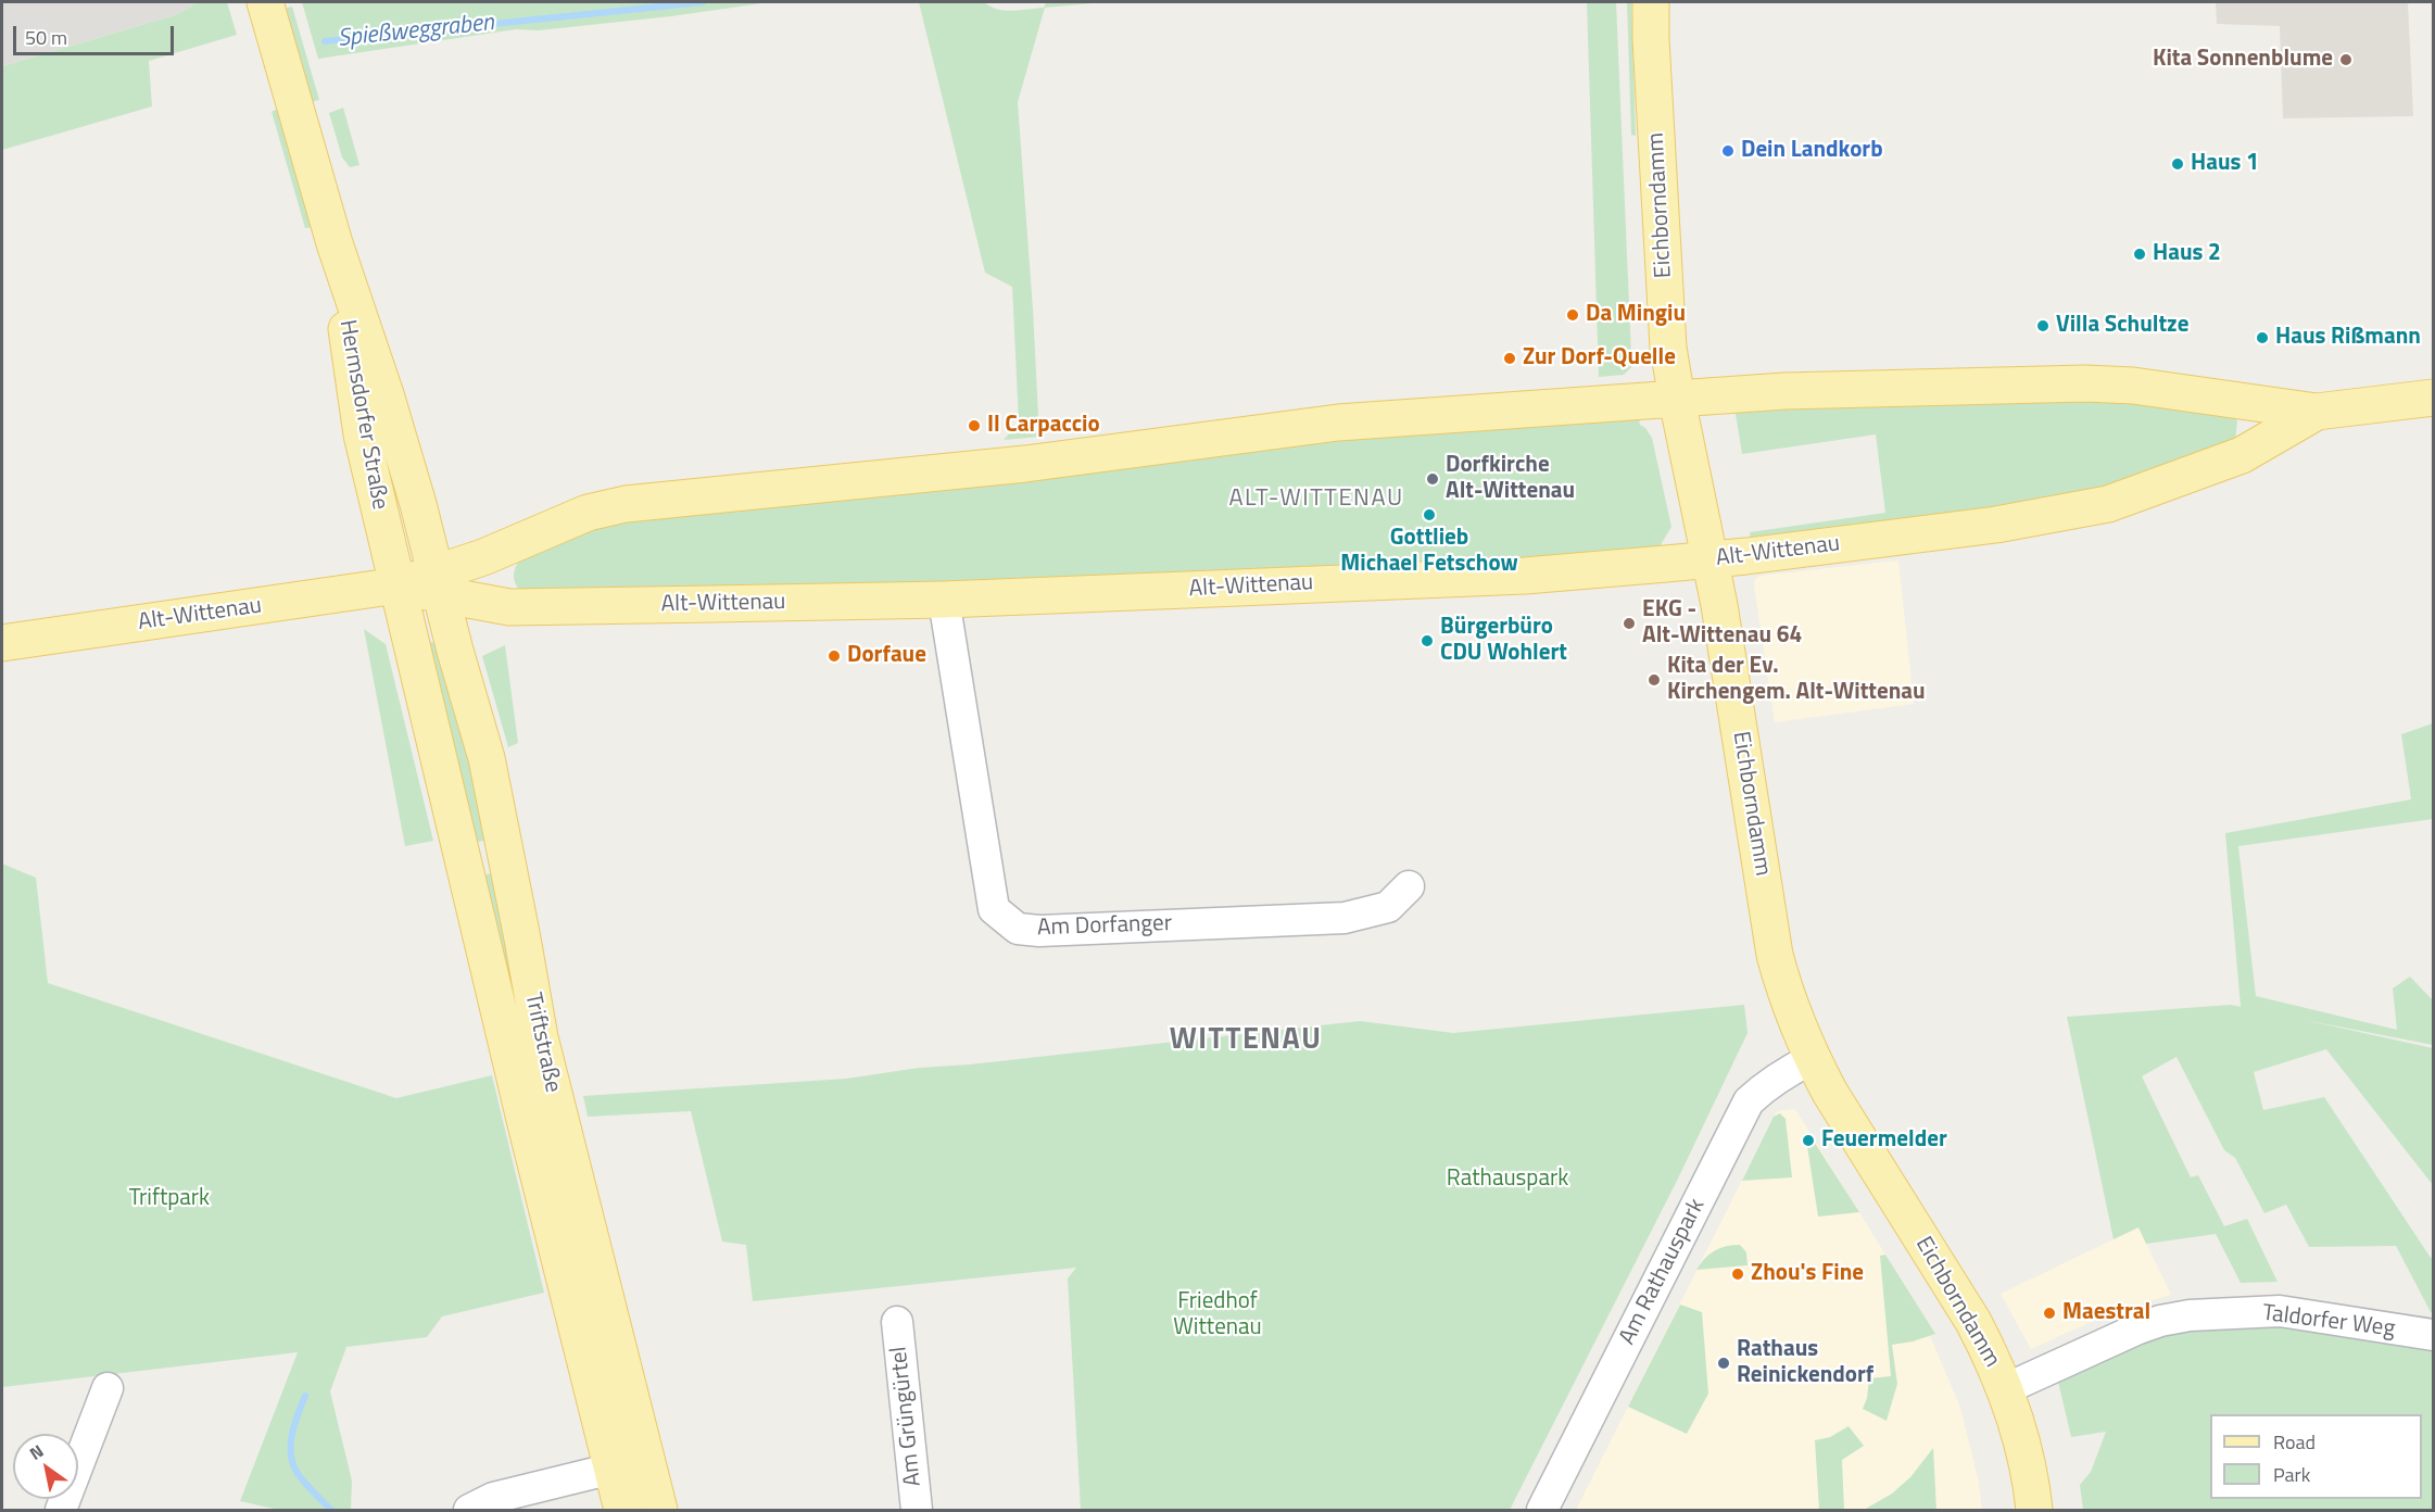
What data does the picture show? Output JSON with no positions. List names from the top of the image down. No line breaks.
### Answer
{"streets":{"main road":["Eichborndamm","Hermsdorfer Straße","Alt-Wittenau","Triftstraße"],"street":["Am Dorfanger","Am Rathauspark","Taldorfer Weg","Am Grüngürtel"]},"crossings":[["Eichborndamm","Alt-Wittenau"],["Eichborndamm","Am Rathauspark"],["Eichborndamm","Taldorfer Weg"],["Hermsdorfer Straße","Alt-Wittenau"],["Hermsdorfer Straße","Triftstraße"],["Alt-Wittenau","Am Dorfanger"],["Alt-Wittenau","Triftstraße"]],"districts":["ALT-WITTENAU","WITTENAU"],"water":["Spießweggraben"],"parks":["Rathauspark","Triftpark","Friedhof Wittenau"],"places":["Kita Sonnenblume","Dein Landkorb","Haus 1","Haus 2","Da Mingiu","Villa Schultze","Haus Rißmann","Zur Dorf-Quelle","Il Carpaccio","Dorfkirche Alt-Wittenau","Gottlieb Michael Fetschow","EKG - Alt-Wittenau 64","Bürgerbüro CDU Wohlert","Dorfaue","Kita der Ev. Kirchengem. Alt-Wittenau","Feuermelder","Zhou's Fine","Maestral","Rathaus Reinickendorf"],"legend":["Road","Park"],"scale_bar":"50 m","north":"top left"}
